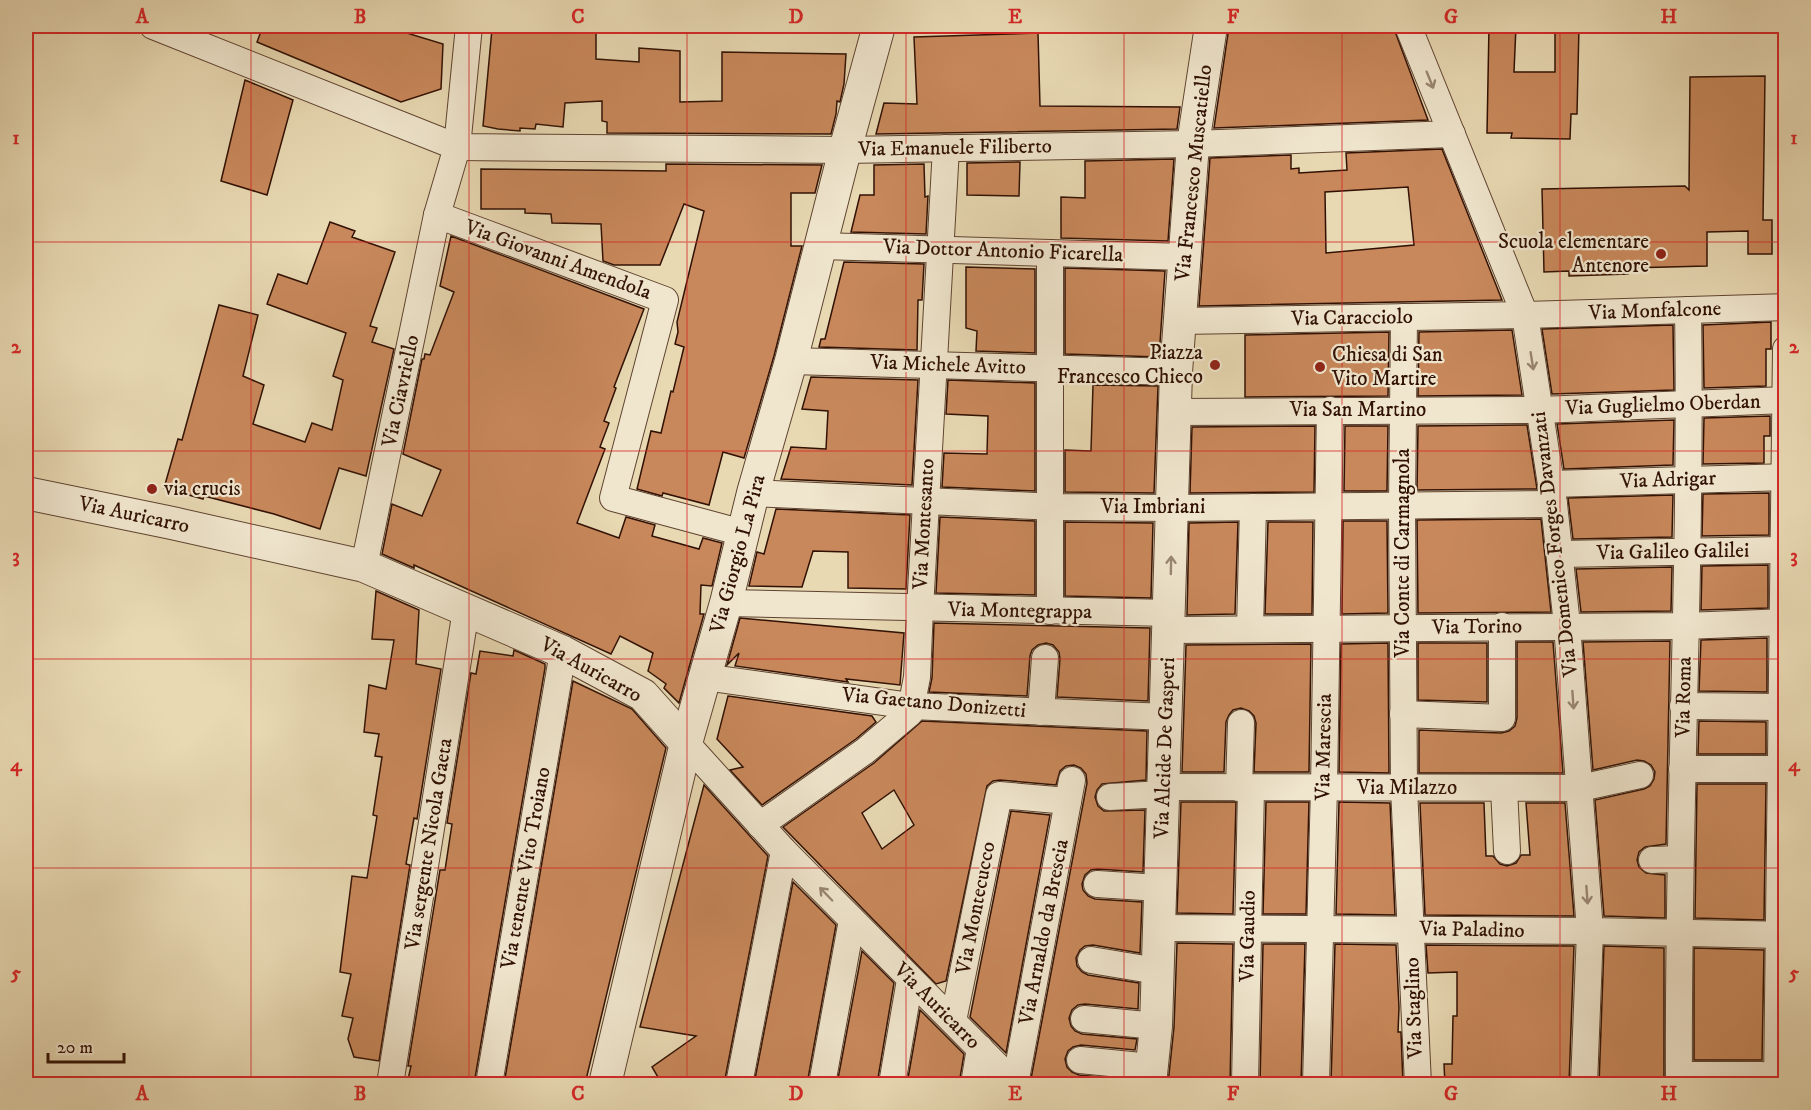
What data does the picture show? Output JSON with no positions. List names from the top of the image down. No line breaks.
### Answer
{"streets":{"street":["Via Emanuele Filiberto","Via Francesco Muscatiello","Via Dottor Antonio Ficarella","Via Giovanni Amendola","Via Monfalcone","Via Caracciolo","Via Michele Avitto","Via Ciavriello","Via Guglielmo Oberdan","Via San Martino","Via Adrigar","Via Imbriani","Via Auricarro","Via Montesanto","Via Domenico Forges Davanzati","Via Galileo Galilei","Via Conte di Carmagnola","Via Giorgio La Pira","Via Montegrappa","Via Torino","Via Roma","Via Gaetano Donizetti","Via Marescia","Via Alcide De Gasperi","Via Milazzo","Via sergente Nicola Gaeta","Via tenente Vito Troiano","Via Montecucco","Via Paladino","Via Arnaldo da Brescia","Via Gaudio","Via Staglino"]},"crossings":[["Via Emanuele Filiberto","Via Francesco Muscatiello"],["Via Emanuele Filiberto","Via Ciavriello"],["Via Emanuele Filiberto","Via Montesanto"],["Via Emanuele Filiberto","Via Domenico Forges Davanzati"],["Via Emanuele Filiberto","Via Giorgio La Pira"],["Via Francesco Muscatiello","Via Dottor Antonio Ficarella"],["Via Francesco Muscatiello","Via Caracciolo"],["Via Dottor Antonio Ficarella","Via Montesanto"],["Via Dottor Antonio Ficarella","Via Giorgio La Pira"],["Via Giovanni Amendola","Via Ciavriello"],["Via Giovanni Amendola","Via Giorgio La Pira"],["Via Monfalcone","Via Caracciolo"],["Via Monfalcone","Via Domenico Forges Davanzati"],["Via Monfalcone","Via Roma"],["Via Caracciolo","Via Domenico Forges Davanzati"],["Via Caracciolo","Via Conte di Carmagnola"],["Via Michele Avitto","Via Montesanto"],["Via Michele Avitto","Via Giorgio La Pira"],["Via Ciavriello","Via Auricarro"],["Via Guglielmo Oberdan","Via San Martino"],["Via Guglielmo Oberdan","Via Domenico Forges Davanzati"],["Via Guglielmo Oberdan","Via Roma"],["Via San Martino","Via Domenico Forges Davanzati"],["Via San Martino","Via Conte di Carmagnola"],["Via San Martino","Via Marescia"],["Via San Martino","Via Alcide De Gasperi"],["Via Adrigar","Via Imbriani"],["Via Adrigar","Via Domenico Forges Davanzati"],["Via Adrigar","Via Roma"],["Via Imbriani","Via Montesanto"],["Via Imbriani","Via Domenico Forges Davanzati"],["Via Imbriani","Via Conte di Carmagnola"],["Via Imbriani","Via Giorgio La Pira"],["Via Imbriani","Via Marescia"],["Via Imbriani","Via Alcide De Gasperi"],["Via Auricarro","Via Montesanto"],["Via Auricarro","Via Giorgio La Pira"],["Via Auricarro","Via sergente Nicola Gaeta"],["Via Auricarro","Via tenente Vito Troiano"],["Via Auricarro","Via Montecucco"],["Via Auricarro","Via Arnaldo da Brescia"],["Via Montesanto","Via Montegrappa"],["Via Montesanto","Via Gaetano Donizetti"],["Via Domenico Forges Davanzati","Via Galileo Galilei"],["Via Domenico Forges Davanzati","Via Torino"],["Via Domenico Forges Davanzati","Via Milazzo"],["Via Domenico Forges Davanzati","Via Paladino"],["Via Galileo Galilei","Via Roma"],["Via Conte di Carmagnola","Via Torino"],["Via Conte di Carmagnola","Via Milazzo"],["Via Conte di Carmagnola","Via Staglino"],["Via Giorgio La Pira","Via Montegrappa"],["Via Giorgio La Pira","Via Gaetano Donizetti"],["Via Montegrappa","Via Torino"],["Via Montegrappa","Via Alcide De Gasperi"],["Via Torino","Via Roma"],["Via Torino","Via Marescia"],["Via Torino","Via Alcide De Gasperi"],["Via Roma","Via Paladino"],["Via Gaetano Donizetti","Via Alcide De Gasperi"],["Via Marescia","Via Milazzo"],["Via Marescia","Via Paladino"],["Via Alcide De Gasperi","Via Milazzo"],["Via Alcide De Gasperi","Via Paladino"],["Via Milazzo","Via Gaudio"],["Via Milazzo","Via Staglino"],["Via Montecucco","Via Arnaldo da Brescia"],["Via Paladino","Via Gaudio"],["Via Paladino","Via Staglino"]],"places":["Scuola elementare Antenore","Piazza Francesco Chieco","Chiesa di San Vito Martire","via crucis"],"scale_bar":"20 m","grid":{"columns":["A","B","C","D","E","F","G","H"],"rows":["1","2","3","4","5"]}}
